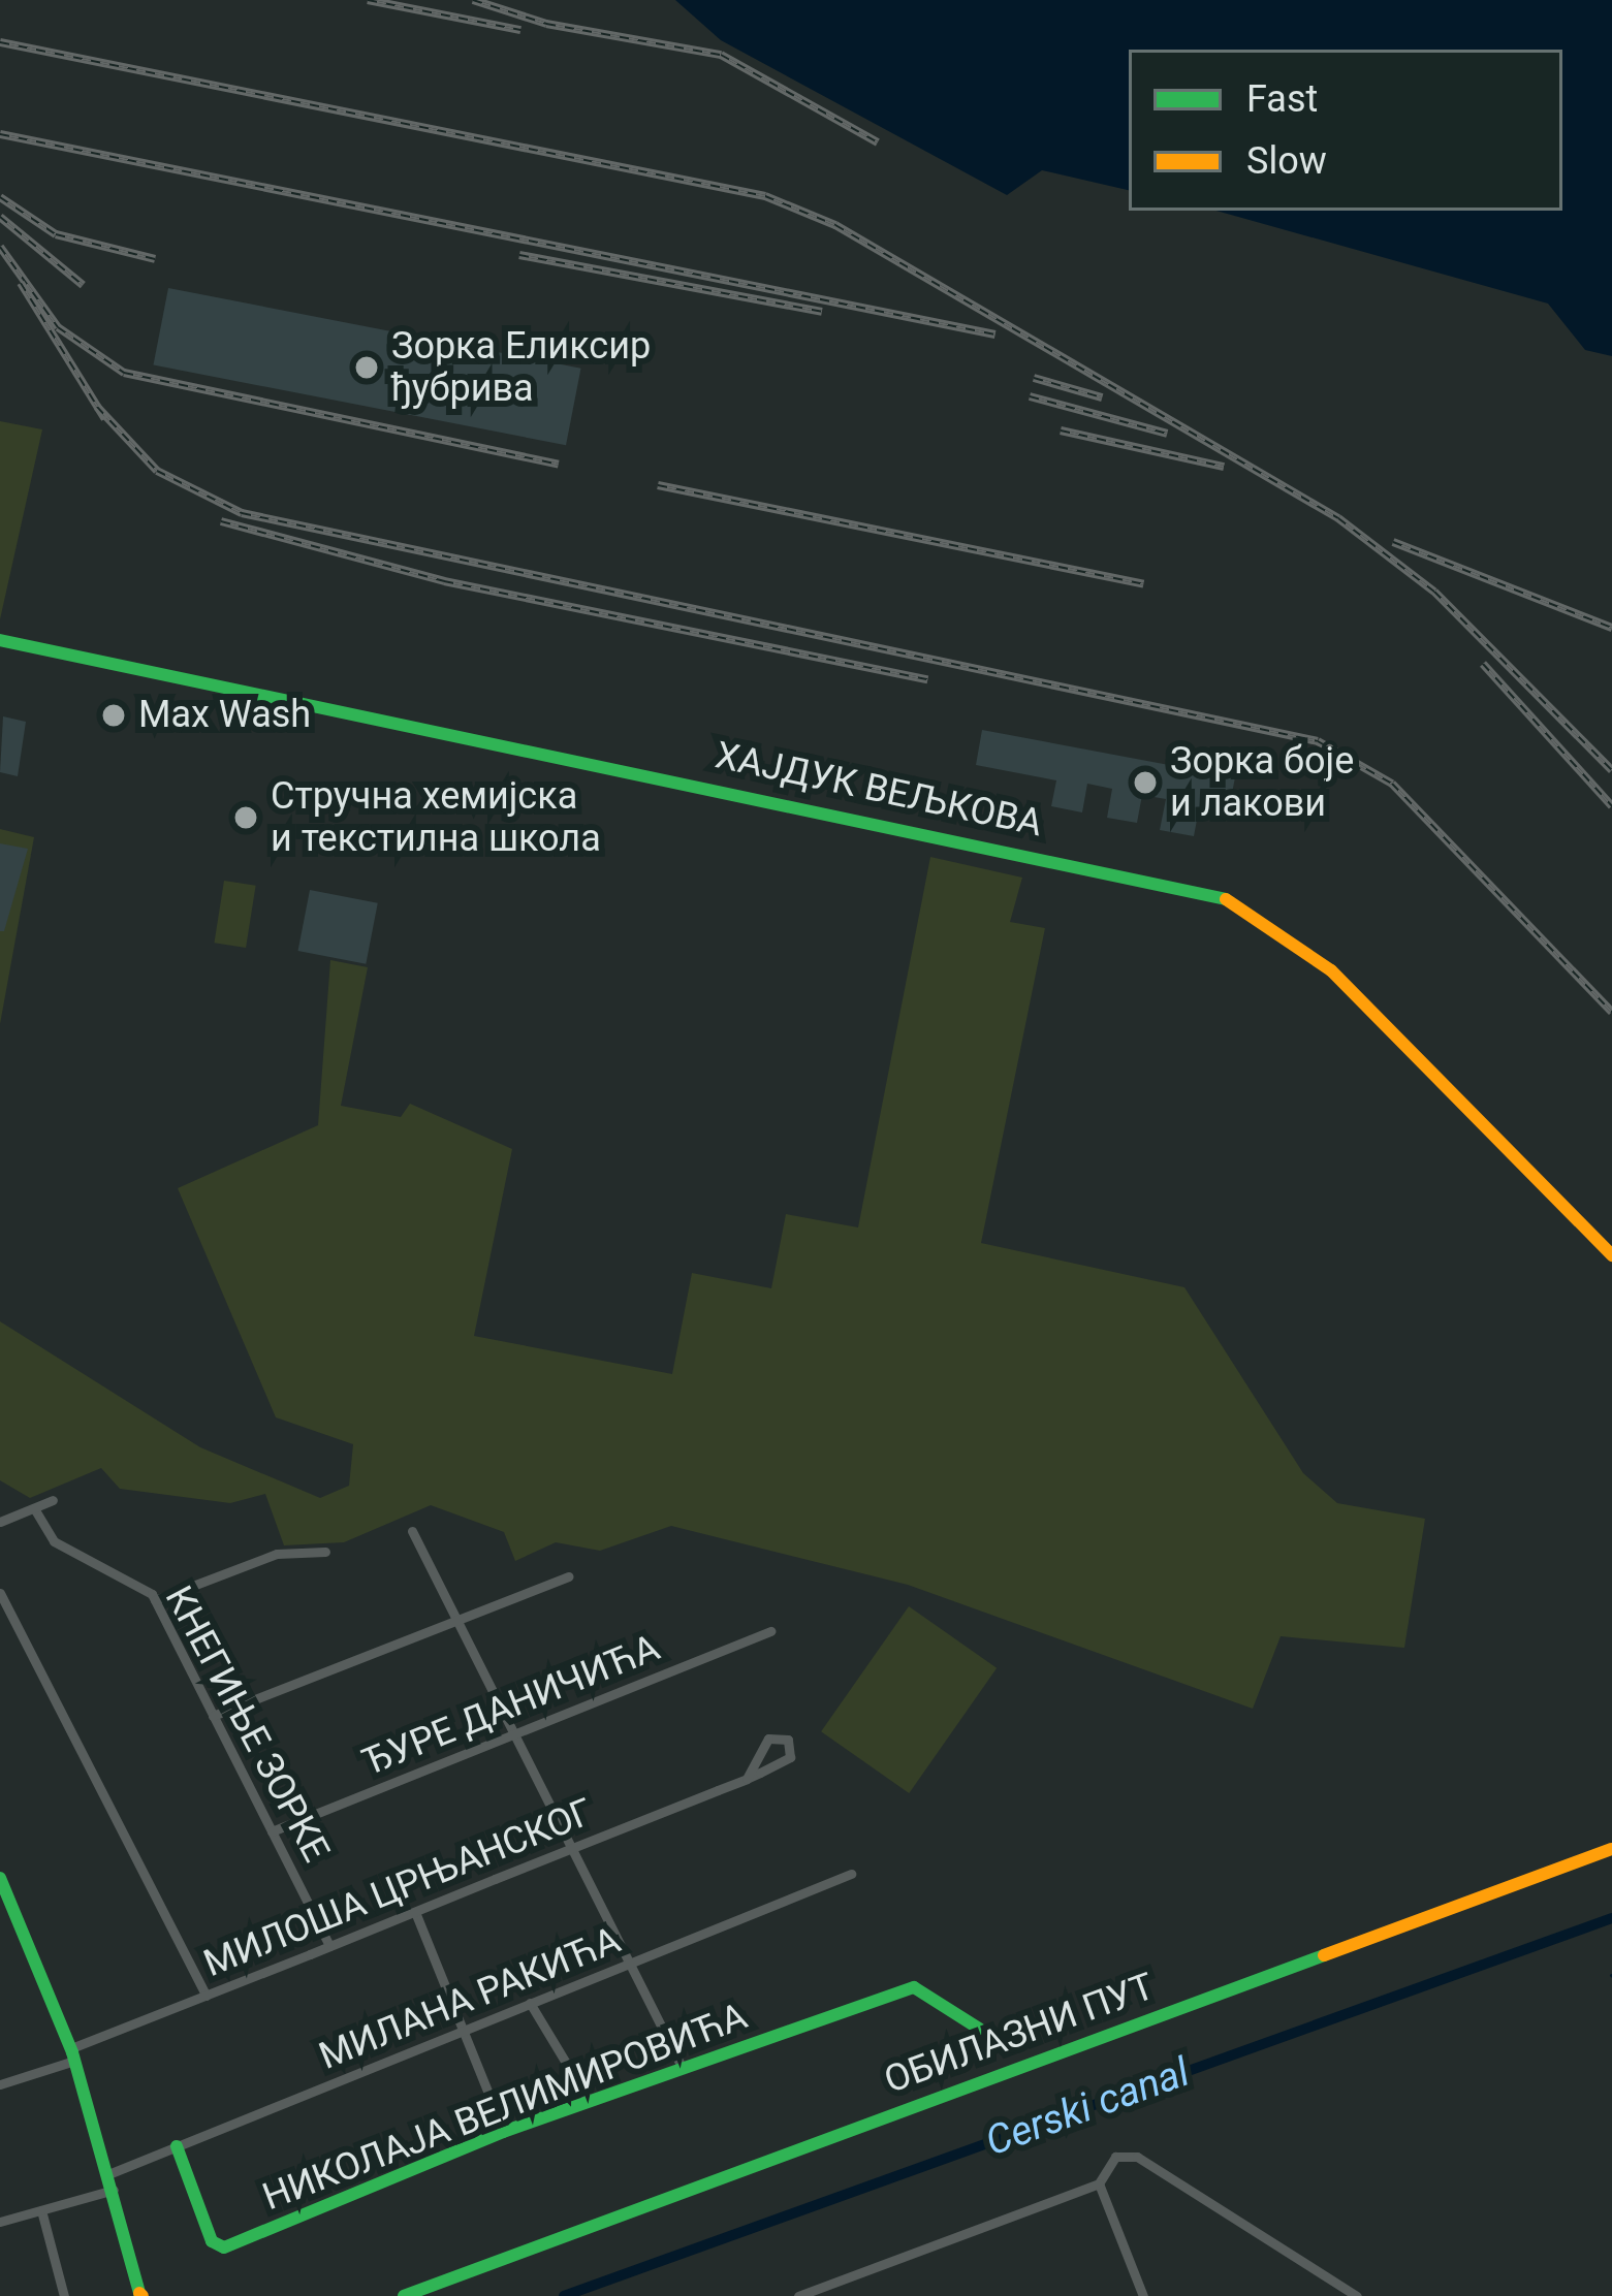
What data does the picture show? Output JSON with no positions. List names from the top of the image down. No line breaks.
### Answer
{"streets":{"main road":["ХАЈДУК ВЕЉКОВА","ОБИЛАЗНИ ПУТ","НИКОЛАЈА ВЕЛИМИРОВИЋА"],"street":["ЂУРЕ ДАНИЧИЋА","КНЕГИЊЕ ЗОРКЕ","МИЛОША ЦРЊАНСКОГ","МИЛАНА РАКИЋА"]},"crossings":[["ЂУРЕ ДАНИЧИЋА","КНЕГИЊЕ ЗОРКЕ"],["КНЕГИЊЕ ЗОРКЕ","МИЛОША ЦРЊАНСКОГ"],["МИЛАНА РАКИЋА","НИКОЛАЈА ВЕЛИМИРОВИЋА"]],"water":["Cerski canal"],"places":["Зорка Еликсир ђубрива","Max Wash","Зорка боје и лакови","Стручна хемијска и текстилна школа"],"legend":["Fast","Slow"]}
